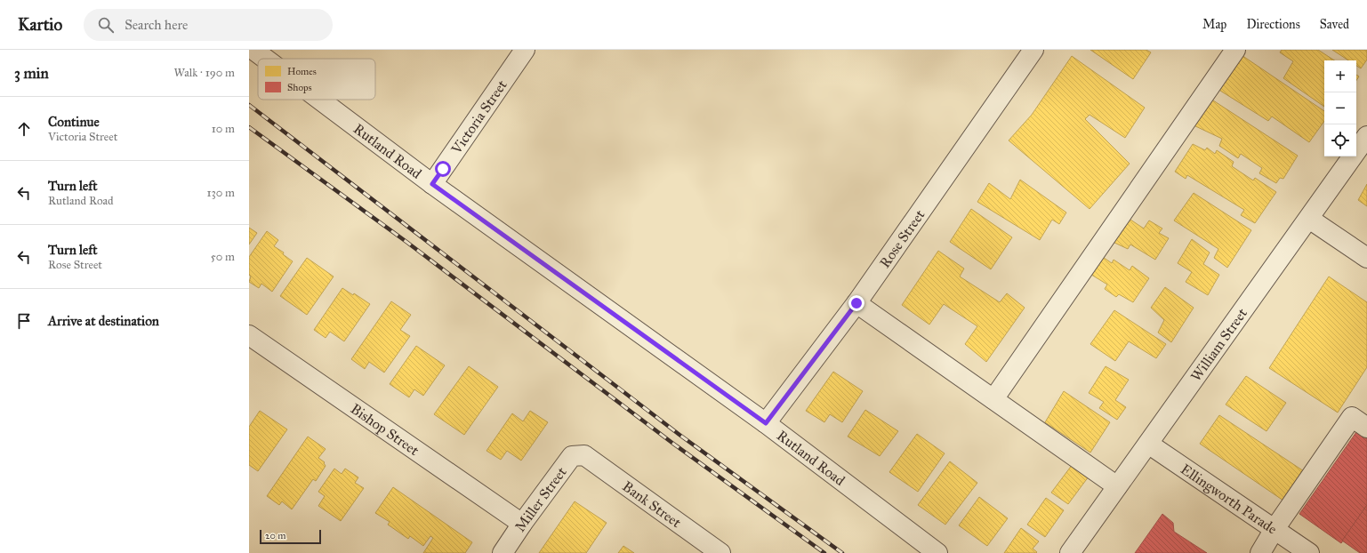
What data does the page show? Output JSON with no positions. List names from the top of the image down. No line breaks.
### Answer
{"streets":{"street":["Victoria Street","Rutland Road","Rose Street","William Street","Bishop Street","Ellingworth Parade","Miller Street","Bank Street"]},"crossings":[["Victoria Street","Rutland Road"],["Rutland Road","Rose Street"],["William Street","Ellingworth Parade"],["Bishop Street","Miller Street"],["Miller Street","Bank Street"]],"legend":["Homes","Shops"],"scale_bar":"20 m","page":{"header":"Kartio","search":"Search here","nav":["Map","Directions","Saved"],"heading":["3 min","Walk · 190 m"],"map_buttons":["+","−"],"list":[["Continue","Victoria Street","10 m"],["Turn left","Rutland Road","130 m"],["Turn left","Rose Street","50 m"],"Arrive at destination"],"scale":"20 m"}}
